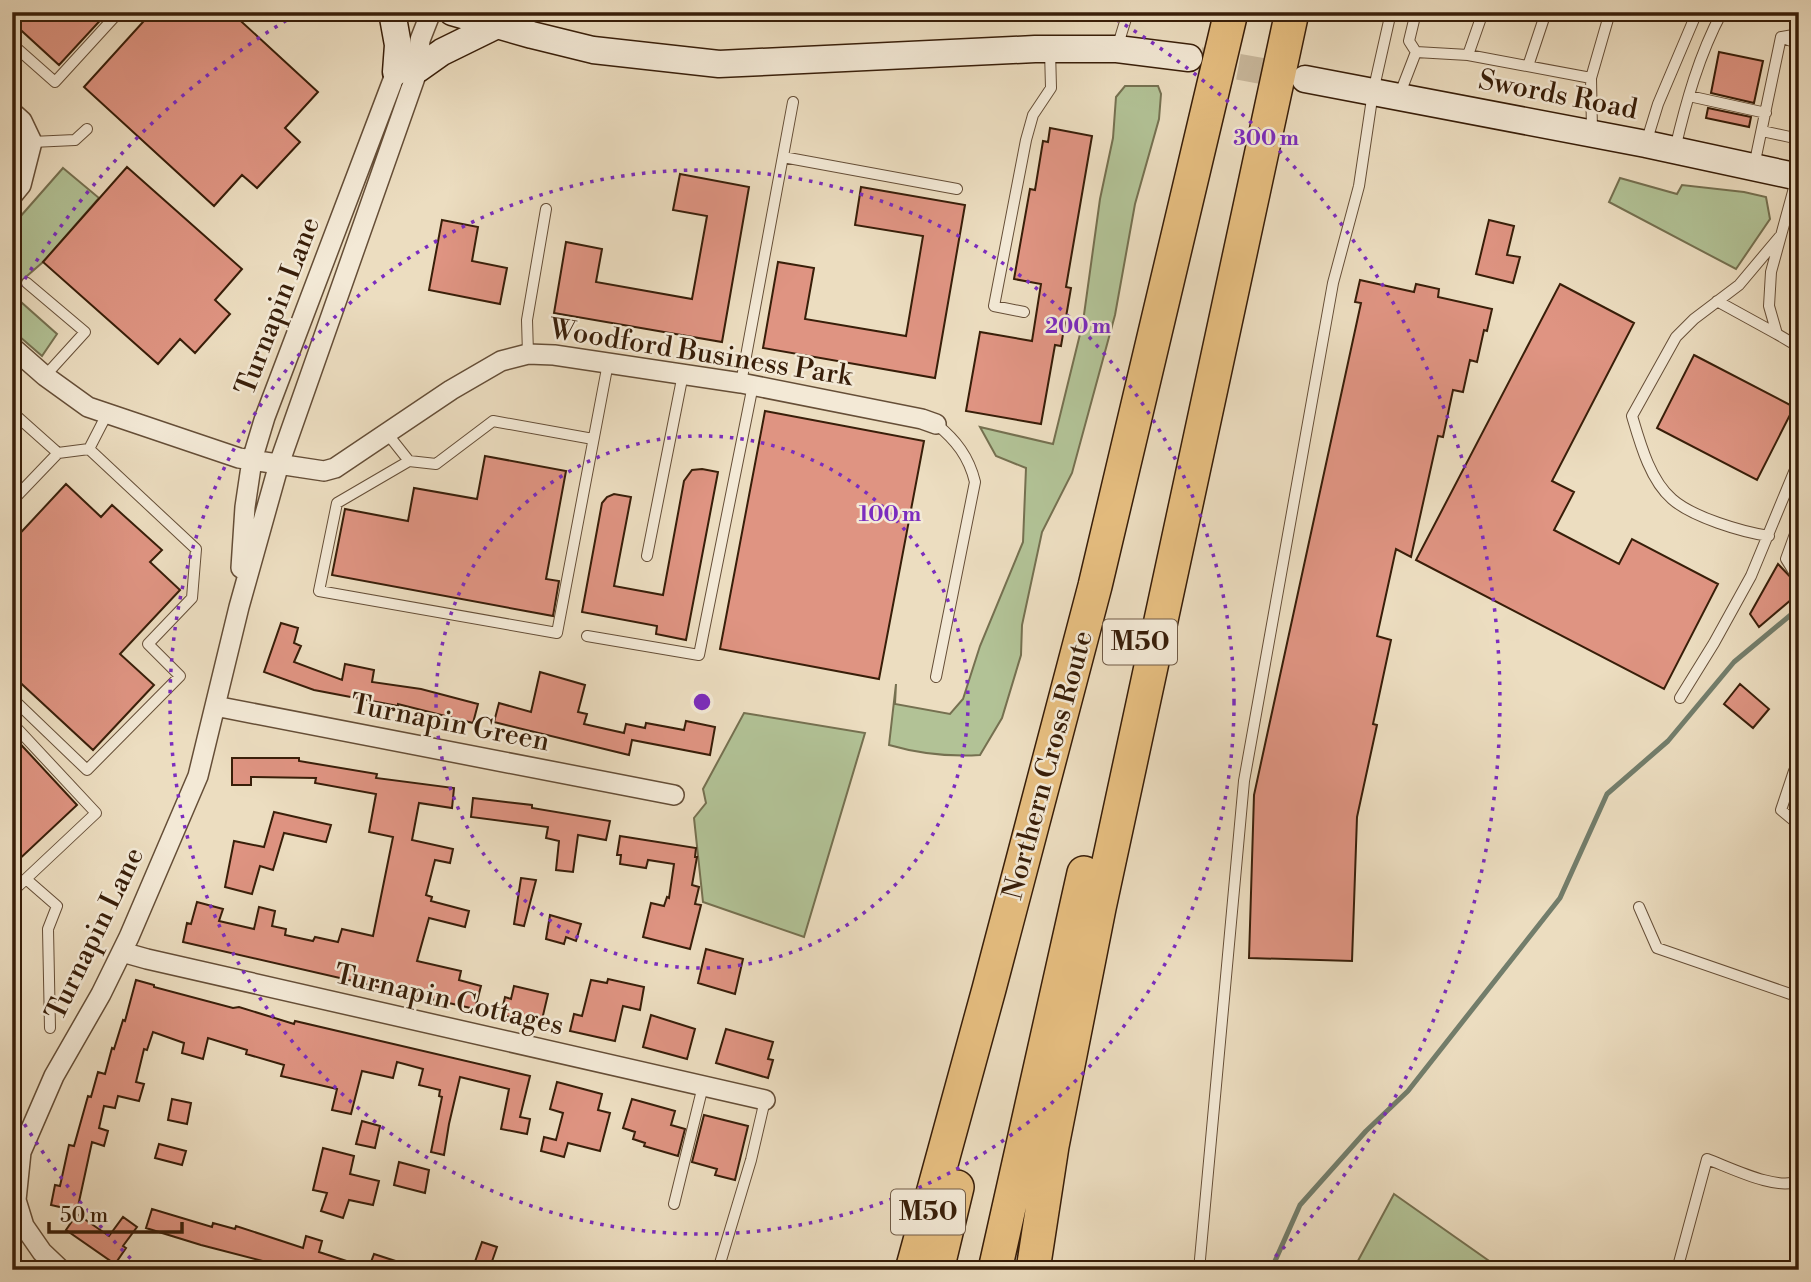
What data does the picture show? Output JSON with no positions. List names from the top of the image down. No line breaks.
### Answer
{"streets":{"highway":["M50","Northern Cross Route"],"main road":["Swords Road"],"street":["Turnapin Lane","Woodford Business Park","Turnapin Green","Turnapin Cottages"]},"crossings":[["Turnapin Lane","Woodford Business Park"],["Turnapin Lane","Turnapin Green"],["Turnapin Lane","Turnapin Cottages"],["M50","Northern Cross Route"]],"scale_bar":"50 m","rings":["300 m","200 m","100 m"]}
